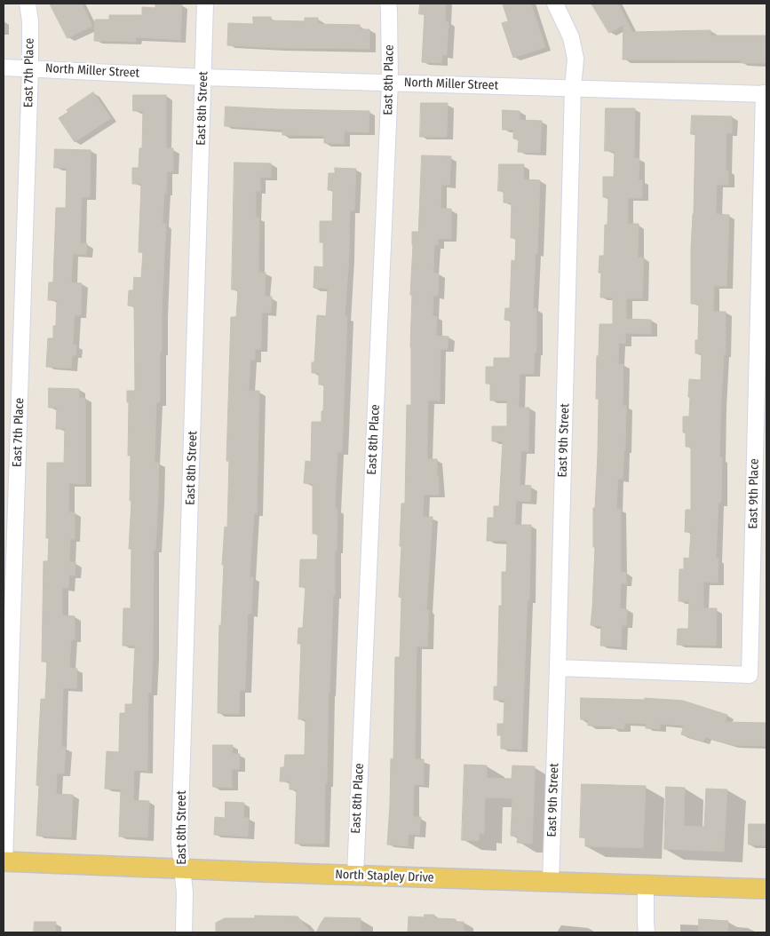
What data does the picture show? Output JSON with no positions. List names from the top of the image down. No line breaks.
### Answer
{"streets":{"main road":["North Stapley Drive"],"street":["North Miller Street","East 7th Place","East 8th Place","East 8th Street","East 9th Street","East 9th Place"]},"crossings":[["North Miller Street","East 7th Place"],["North Miller Street","East 8th Place"],["North Miller Street","East 8th Street"],["North Miller Street","East 9th Street"],["North Miller Street","East 9th Place"],["East 7th Place","North Stapley Drive"],["East 8th Place","North Stapley Drive"],["East 8th Street","North Stapley Drive"],["East 9th Street","East 9th Place"],["East 9th Street","North Stapley Drive"]]}
